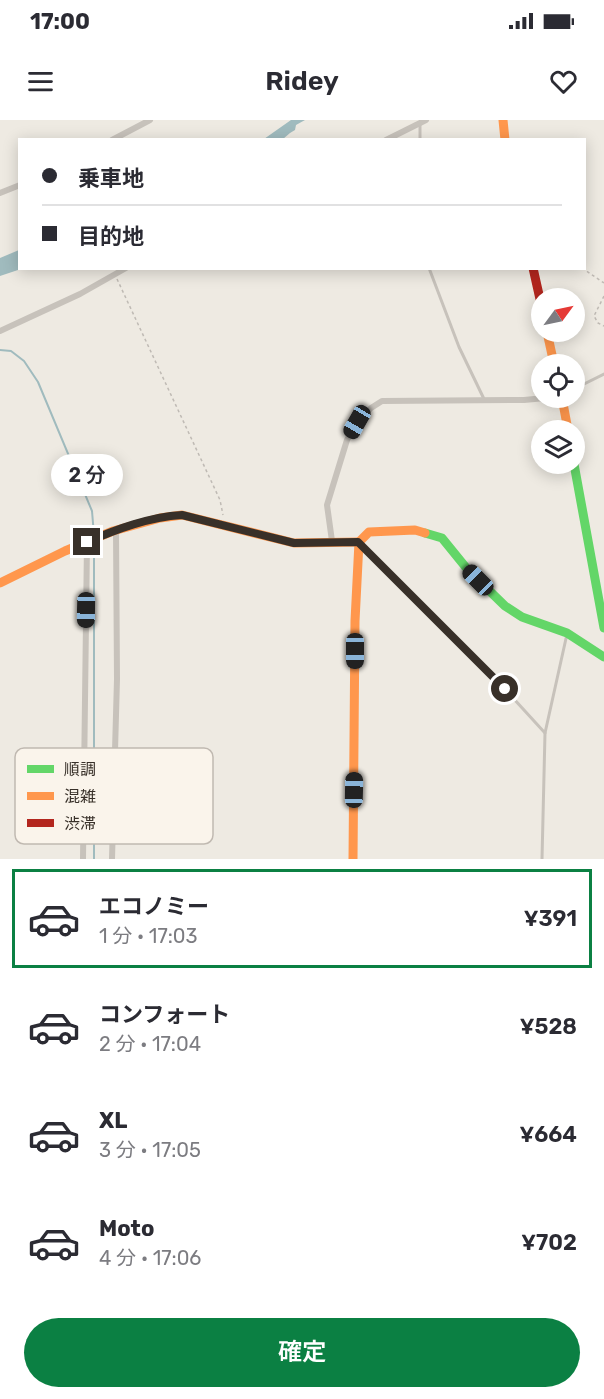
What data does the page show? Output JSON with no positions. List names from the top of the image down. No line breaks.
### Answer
{"legend":["順調","混雑","渋滞"],"north":"top right","page":{"status":"17:00","header":"Ridey","banner":["乗車地","目的地"],"bubble":"2 分","list":[{"name":"エコノミー","note":"1 分 · 17:03","value":"¥391"},{"name":"コンフォート","note":"2 分 · 17:04","value":"¥528"},{"name":"XL","note":"3 分 · 17:05","value":"¥664"},{"name":"Moto","note":"4 分 · 17:06","value":"¥702"}],"buttons":"確定"}}
